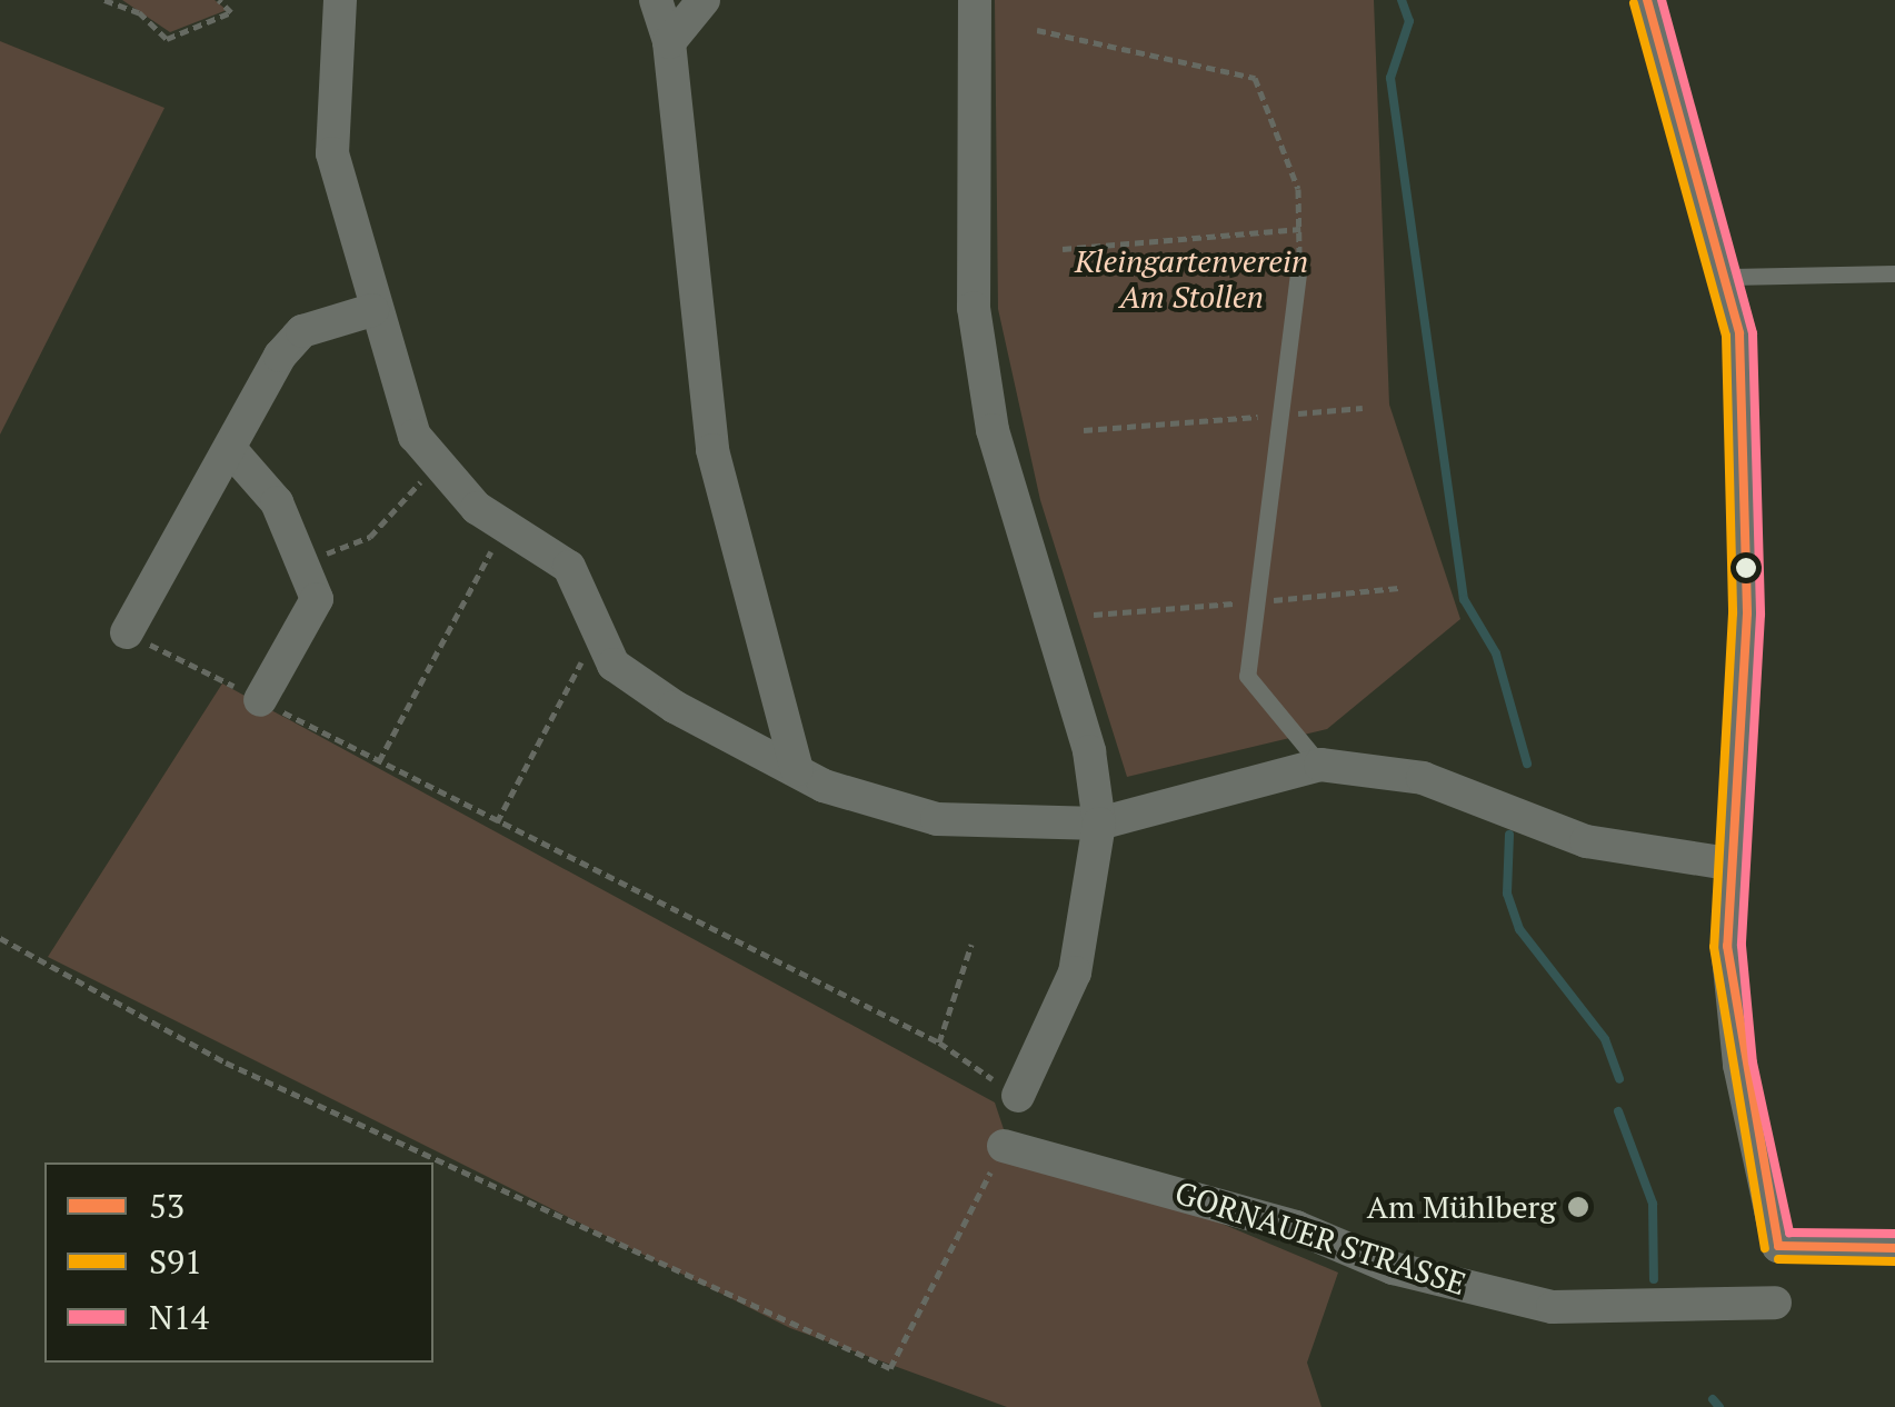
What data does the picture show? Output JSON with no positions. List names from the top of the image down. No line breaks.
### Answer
{"streets":{"street":["GORNAUER STRASSE"]},"parks":["Kleingartenverein Am Stollen"],"places":["Am Mühlberg"],"lines":["transit line 53","transit line N14","transit line S91"],"legend":["53","S91","N14"]}
